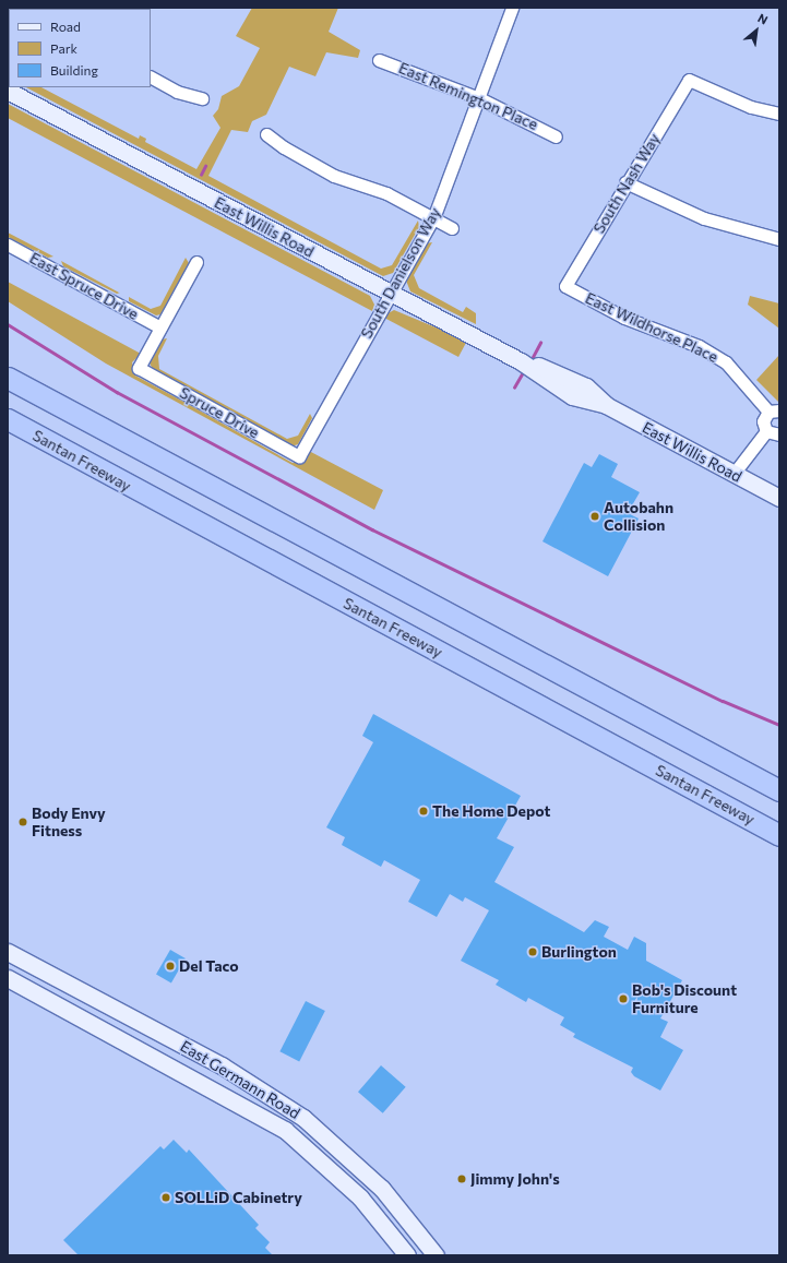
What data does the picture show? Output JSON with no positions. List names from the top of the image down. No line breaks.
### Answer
{"streets":{"highway":["Santan Freeway"],"main road":["East Willis Road","East Germann Road"],"street":["East Remington Place","South Nash Way","South Danielson Way","East Spruce Drive","East Wildhorse Place","Spruce Drive"]},"crossings":[["East Remington Place","South Danielson Way"],["South Nash Way","East Wildhorse Place"],["East Willis Road","South Danielson Way"],["South Danielson Way","Spruce Drive"],["East Spruce Drive","Spruce Drive"]],"places":["Autobahn Collision","The Home Depot","Body Envy Fitness","Burlington","Del Taco","Bob's Discount Furniture","Jimmy John's","SOLLiD Cabinetry"],"legend":["Road","Park","Building"],"north":"top right"}
